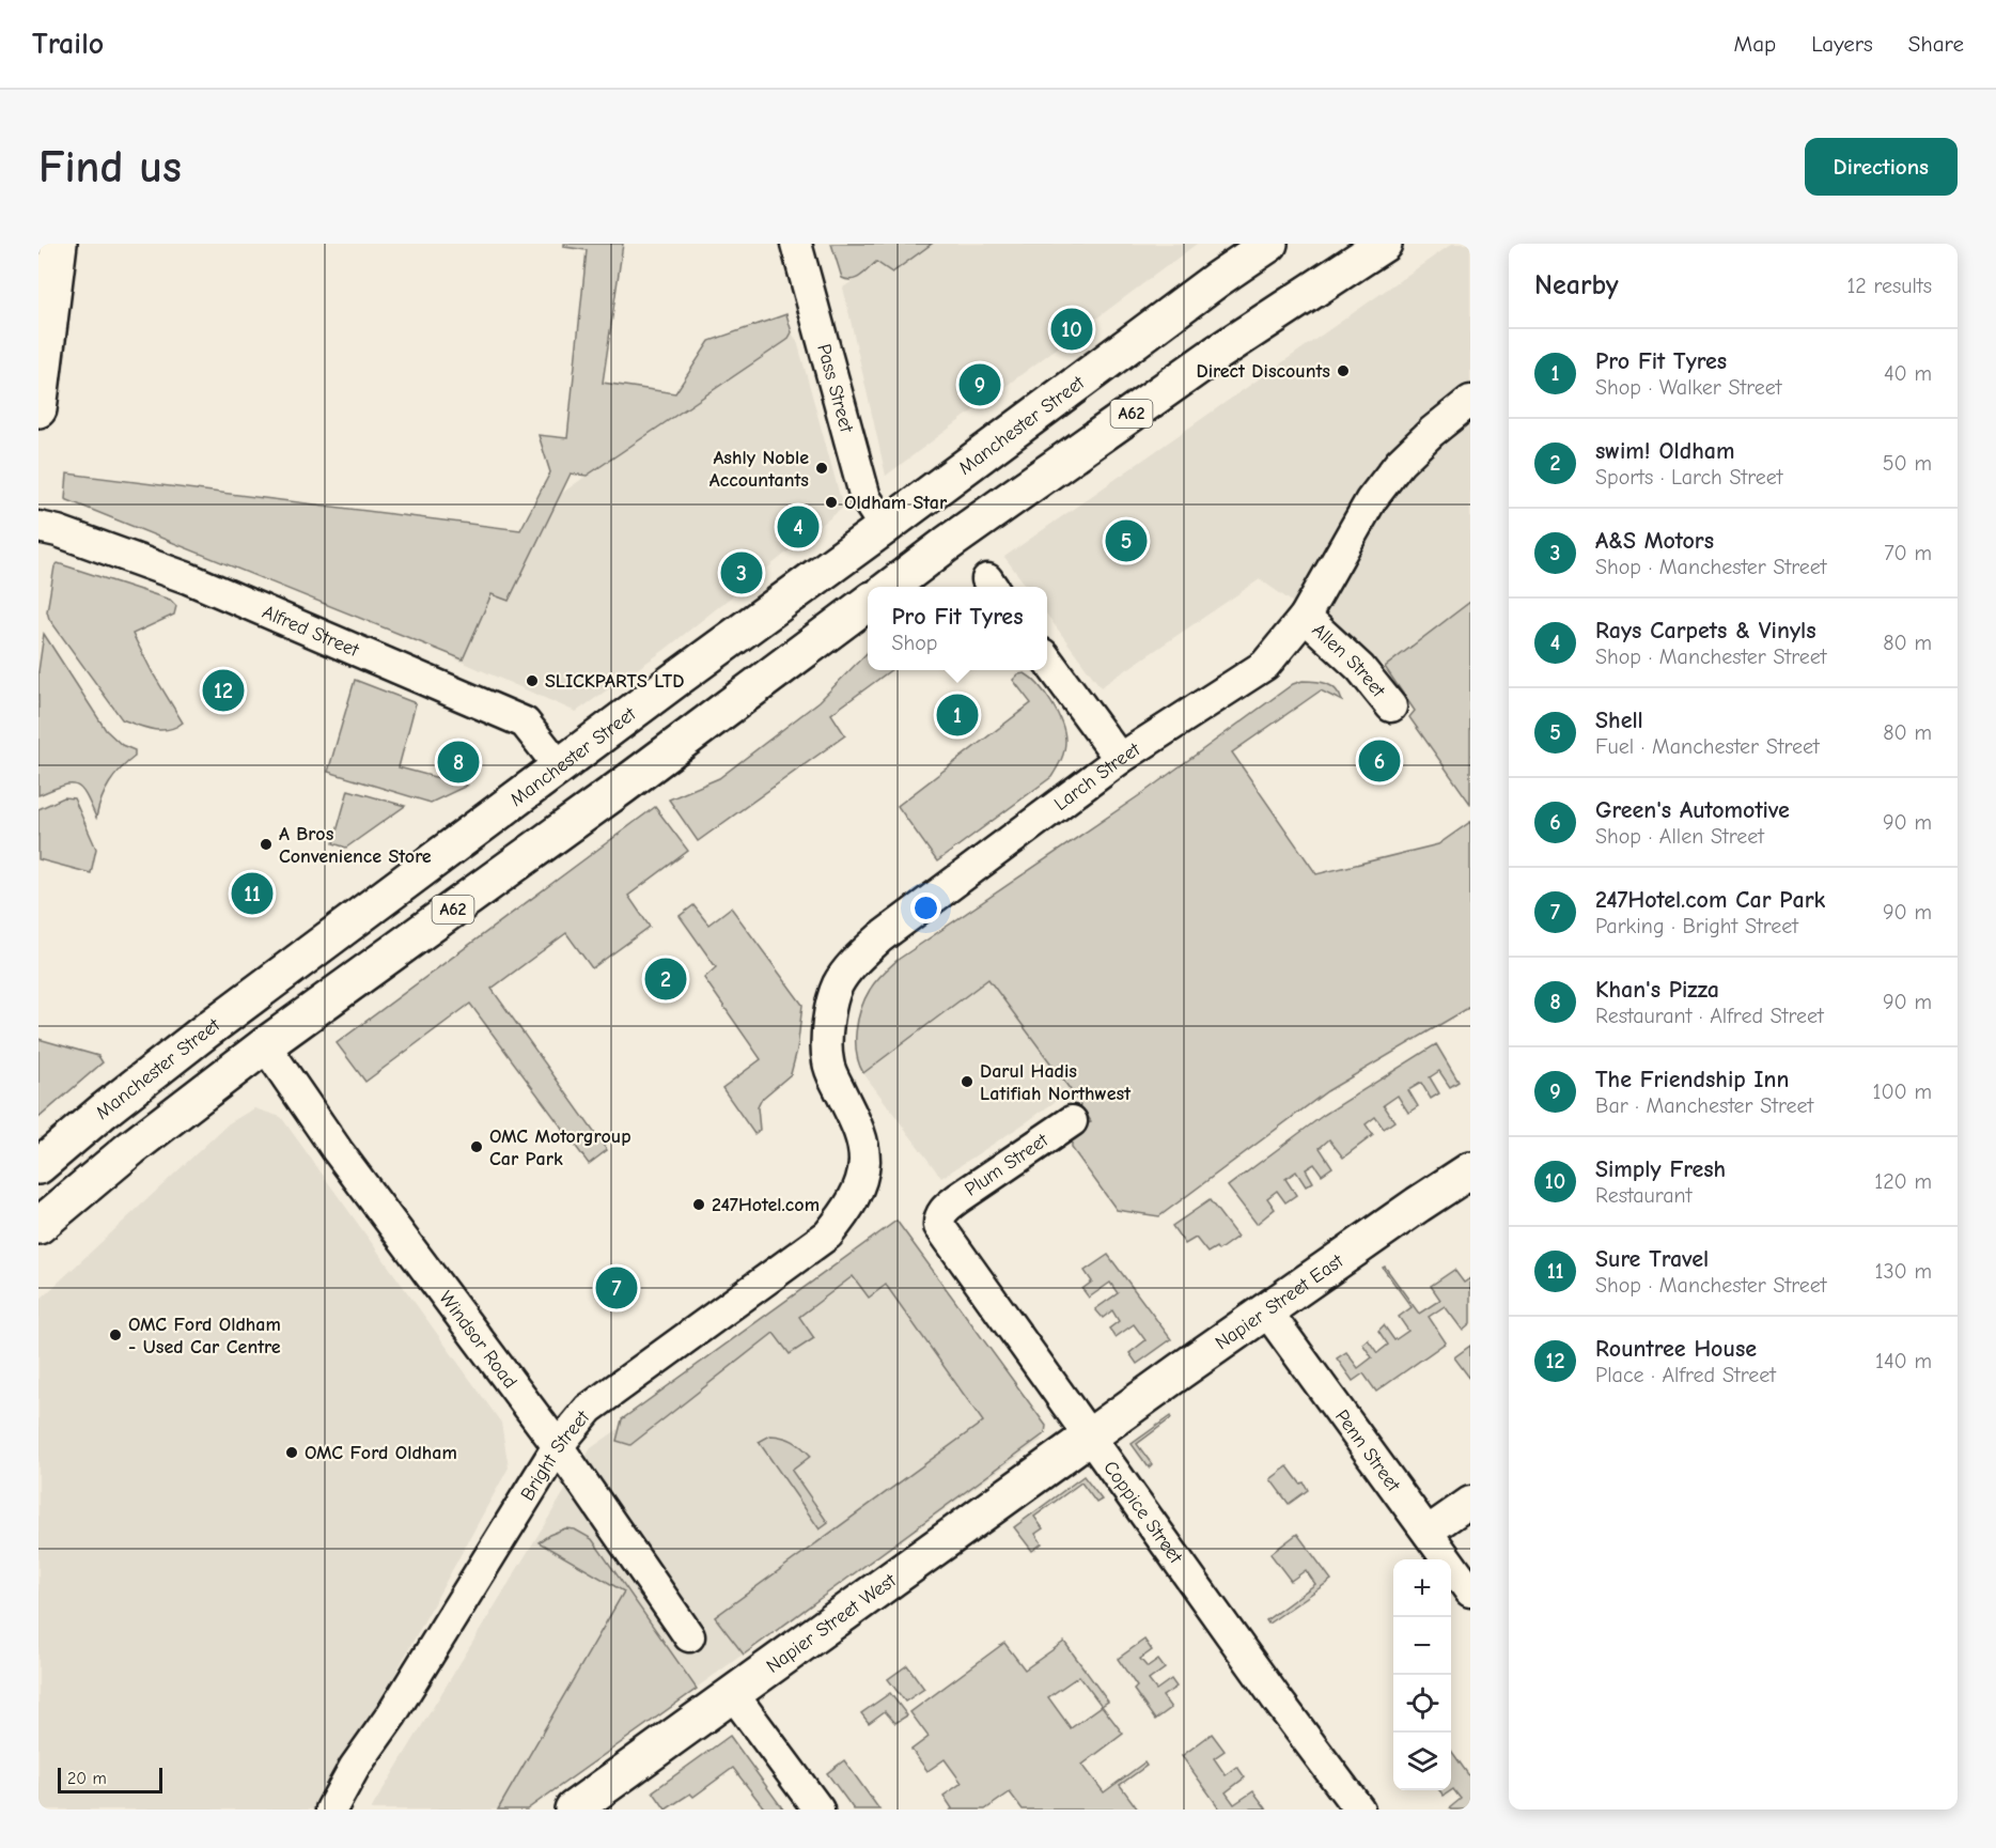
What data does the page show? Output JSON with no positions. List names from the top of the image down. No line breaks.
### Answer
{"streets":{"main road":["A62","Manchester Street","Napier Street East","Napier Street West"],"street":["Pass Street","Alfred Street","Allen Street","Larch Street","Plum Street","Windsor Road","Penn Street","Bright Street","Coppice Street"]},"crossings":[["Pass Street","Manchester Street"],["A62","Windsor Road"],["Manchester Street","Alfred Street"],["Allen Street","Larch Street"],["Larch Street","Bright Street"],["Plum Street","Coppice Street"],["Napier Street East","Penn Street"],["Napier Street East","Coppice Street"],["Napier Street East","Napier Street West"],["Windsor Road","Bright Street"],["Coppice Street","Napier Street West"]],"places":["Direct Discounts","Ashly Noble Accountants","Oldham Star","SLICKPARTS LTD","A Bros Convenience Store","Darul Hadis Latifiah Northwest","OMC Motorgroup Car Park","247Hotel.com","OMC Ford Oldham - Used Car Centre","OMC Ford Oldham"],"scale_bar":"20 m","page":{"header":"Trailo","nav":["Map","Layers","Share"],"buttons":"Directions","title":"Find us","heading":["Nearby","12 results"],"pins":["10","9","4","5","3","12","1","6","8","11","2","7"],"list":[{"mark":"1","name":"Pro Fit Tyres","note":"Shop · Walker Street","value":"40 m"},{"mark":"2","name":"swim! Oldham","note":"Sports · Larch Street","value":"50 m"},{"mark":"3","name":"A&S Motors","note":"Shop · Manchester Street","value":"70 m"},{"mark":"4","name":"Rays Carpets & Vinyls","note":"Shop · Manchester Street","value":"80 m"},{"mark":"5","name":"Shell","note":"Fuel · Manchester Street","value":"80 m"},{"mark":"6","name":"Green's Automotive","note":"Shop · Allen Street","value":"90 m"},{"mark":"7","name":"247Hotel.com Car Park","note":"Parking · Bright Street","value":"90 m"},{"mark":"8","name":"Khan's Pizza","note":"Restaurant · Alfred Street","value":"90 m"},{"mark":"9","name":"The Friendship Inn","note":"Bar · Manchester Street","value":"100 m"},{"mark":"10","name":"Simply Fresh","note":"Restaurant","value":"120 m"},{"mark":"11","name":"Sure Travel","note":"Shop · Manchester Street","value":"130 m"},{"mark":"12","name":"Rountree House","note":"Place · Alfred Street","value":"140 m"}],"popup":["Pro Fit Tyres","Shop"],"map_buttons":["+","−"],"scale":"20 m"}}
